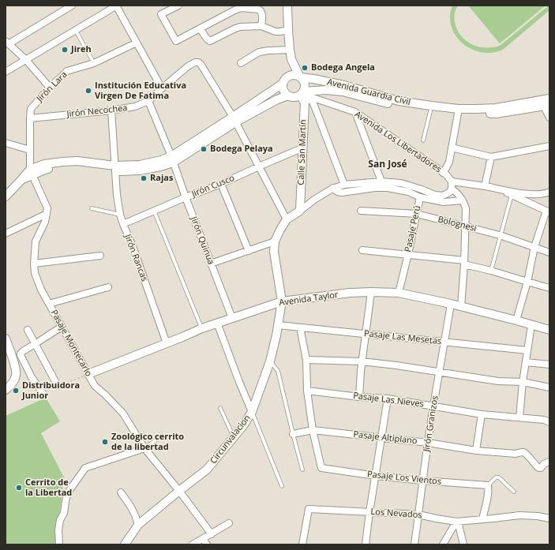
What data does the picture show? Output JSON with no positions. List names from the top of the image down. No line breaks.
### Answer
{"streets":{"street":["Jirón Lara","Avenida Guardia Civil","Jirón Necochea","Avenida Los Libertadores","Calle San Martín","Jirón Cusco","Bolognesi","Pasaje Perú","Jirón Quinua","Jirón Rancas","Avenida Taylor","Pasaje Las Mesetas","Pasaje Montecarlo","Pasaje Las Nieves","Jirón Granizos","Pasaje Altiplano","Circunvalacion","Pasaje Los Vientos","Los Nevados"]},"crossings":[["Jirón Lara","Jirón Necochea"],["Avenida Guardia Civil","Avenida Los Libertadores"],["Avenida Guardia Civil","Calle San Martín"],["Jirón Necochea","Jirón Quinua"],["Jirón Necochea","Jirón Rancas"],["Avenida Los Libertadores","Calle San Martín"],["Calle San Martín","Jirón Cusco"],["Jirón Cusco","Jirón Quinua"],["Jirón Cusco","Jirón Rancas"],["Bolognesi","Pasaje Perú"],["Pasaje Perú","Avenida Taylor"],["Jirón Quinua","Avenida Taylor"],["Jirón Rancas","Avenida Taylor"],["Avenida Taylor","Pasaje Montecarlo"],["Avenida Taylor","Jirón Granizos"],["Avenida Taylor","Circunvalacion"],["Pasaje Las Mesetas","Jirón Granizos"],["Pasaje Las Mesetas","Circunvalacion"],["Pasaje Montecarlo","Circunvalacion"],["Pasaje Las Nieves","Jirón Granizos"],["Jirón Granizos","Pasaje Altiplano"],["Jirón Granizos","Pasaje Los Vientos"],["Jirón Granizos","Los Nevados"],["Pasaje Altiplano","Pasaje Los Vientos"]],"districts":["San José"],"places":["Jireh","Bodega Angela","Institución Educativa Virgen De Fatima","Bodega Pelaya","Rajas","Distribuidora Junior","Zoológico cerrito de la libertad","Cerrito de la Libertad"]}
